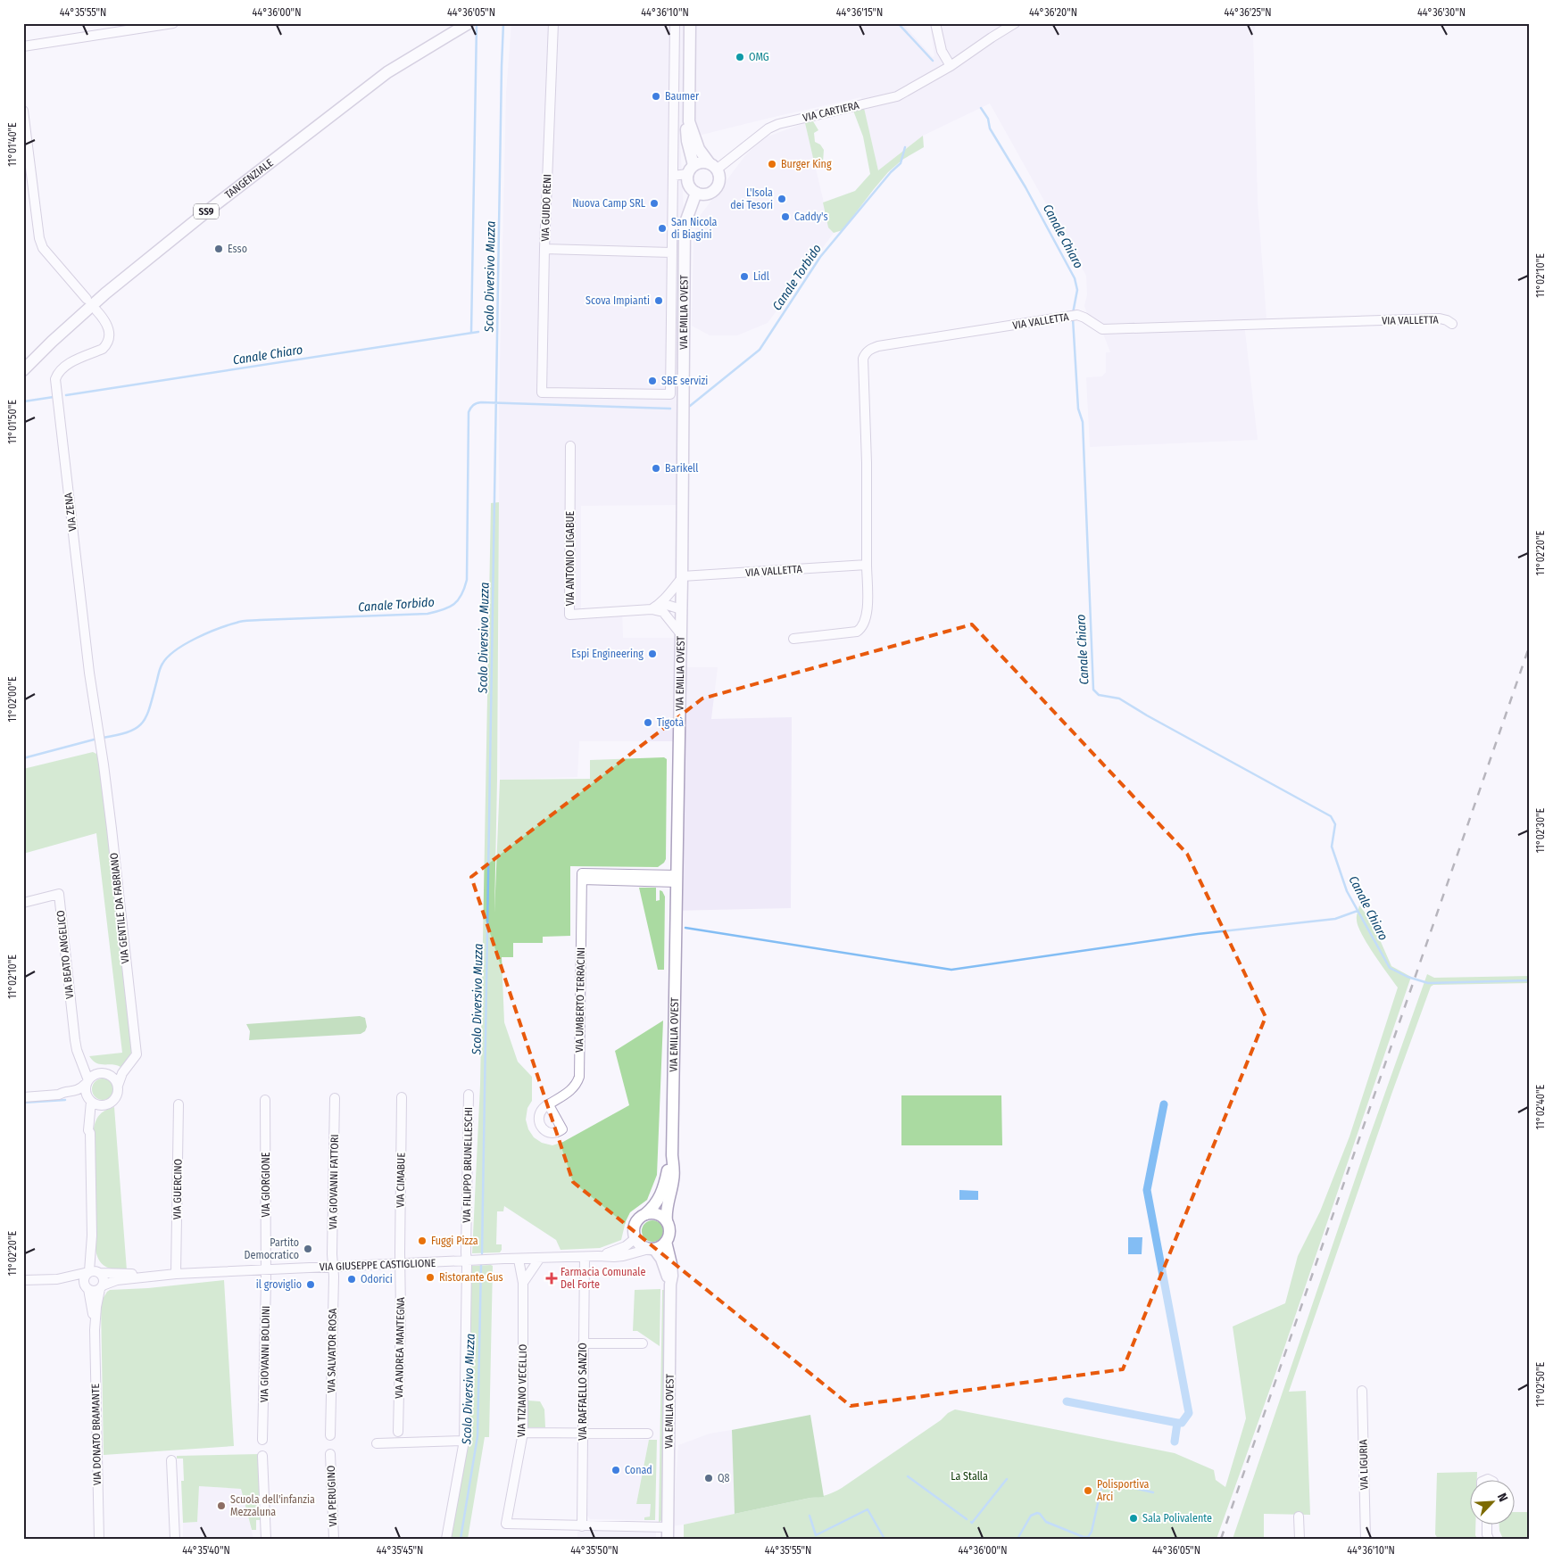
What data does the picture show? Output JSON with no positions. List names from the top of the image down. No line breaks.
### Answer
{"streets":{"main road":["TANGENZIALE","SS9","VIA EMILIA OVEST"],"street":["VIA CARTIERA","VIA GUIDO RENI","VIA VALLETTA","VIA ZENA","VIA ANTONIO LIGABUE","VIA GENTILE DA FABRIANO","VIA BEATO ANGELICO","VIA UMBERTO TERRACINI","VIA FILIPPO BRUNELLESCHI","VIA CIMABUE","VIA GIOVANNI FATTORI","VIA GIORGIONE","VIA GUERCINO","VIA GIUSEPPE CASTIGLIONE","VIA ANDREA MANTEGNA","VIA SALVATOR ROSA","VIA GIOVANNI BOLDINI","VIA TIZIANO VECELLIO","VIA RAFFAELLO SANZIO","VIA DONATO BRAMANTE","VIA LIGURIA","VIA PERUGINO"]},"crossings":[["VIA CARTIERA","VIA EMILIA OVEST"],["VIA GUIDO RENI","VIA EMILIA OVEST"],["VIA EMILIA OVEST","VIA VALLETTA"],["VIA EMILIA OVEST","VIA ANTONIO LIGABUE"],["VIA EMILIA OVEST","VIA UMBERTO TERRACINI"],["VIA EMILIA OVEST","VIA GIUSEPPE CASTIGLIONE"],["VIA ZENA","VIA GENTILE DA FABRIANO"],["VIA GENTILE DA FABRIANO","VIA BEATO ANGELICO"],["VIA FILIPPO BRUNELLESCHI","VIA GIUSEPPE CASTIGLIONE"],["VIA CIMABUE","VIA GIUSEPPE CASTIGLIONE"],["VIA CIMABUE","VIA ANDREA MANTEGNA"],["VIA GIOVANNI FATTORI","VIA GIUSEPPE CASTIGLIONE"],["VIA GIOVANNI FATTORI","VIA SALVATOR ROSA"],["VIA GIORGIONE","VIA GIUSEPPE CASTIGLIONE"],["VIA GIORGIONE","VIA GIOVANNI BOLDINI"],["VIA GUERCINO","VIA GIUSEPPE CASTIGLIONE"],["VIA GIUSEPPE CASTIGLIONE","VIA ANDREA MANTEGNA"],["VIA GIUSEPPE CASTIGLIONE","VIA SALVATOR ROSA"],["VIA GIUSEPPE CASTIGLIONE","VIA GIOVANNI BOLDINI"],["VIA GIUSEPPE CASTIGLIONE","VIA TIZIANO VECELLIO"],["VIA GIUSEPPE CASTIGLIONE","VIA RAFFAELLO SANZIO"],["VIA GIUSEPPE CASTIGLIONE","VIA DONATO BRAMANTE"],["VIA TIZIANO VECELLIO","VIA RAFFAELLO SANZIO"]],"water":["Canale Chiaro","Scolo Diversivo Muzza","Canale Torbido"],"parks":["La Stalla"],"places":{"other":["OMG","Baumer","Burger King","L'Isola dei Tesori","Nuova Camp SRL","Caddy's","San Nicola di Biagini","Esso","Lidl","Scova Impianti","SBE servizi","Barikell","Espi Engineering","Tigotà","Fuggi Pizza","Partito Democratico","Ristorante Gus","Odorici","il groviglio","Conad","Q8","Polisportiva Arci","Scuola dell'infanzia Mezzaluna","Sala Polivalente"],"health":["Farmacia Comunale Del Forte"]},"north":"top right","coordinates":["44°35'55\"N","44°36'00\"N","44°36'05\"N","44°36'10\"N","44°36'15\"N","44°36'20\"N","44°36'25\"N","44°36'30\"N","11°01'40\"E","11°02'10\"E","11°01'50\"E","11°02'20\"E","11°02'00\"E","11°02'30\"E","11°02'40\"E","11°02'50\"E","44°35'40\"N","44°35'45\"N","44°35'50\"N"]}
